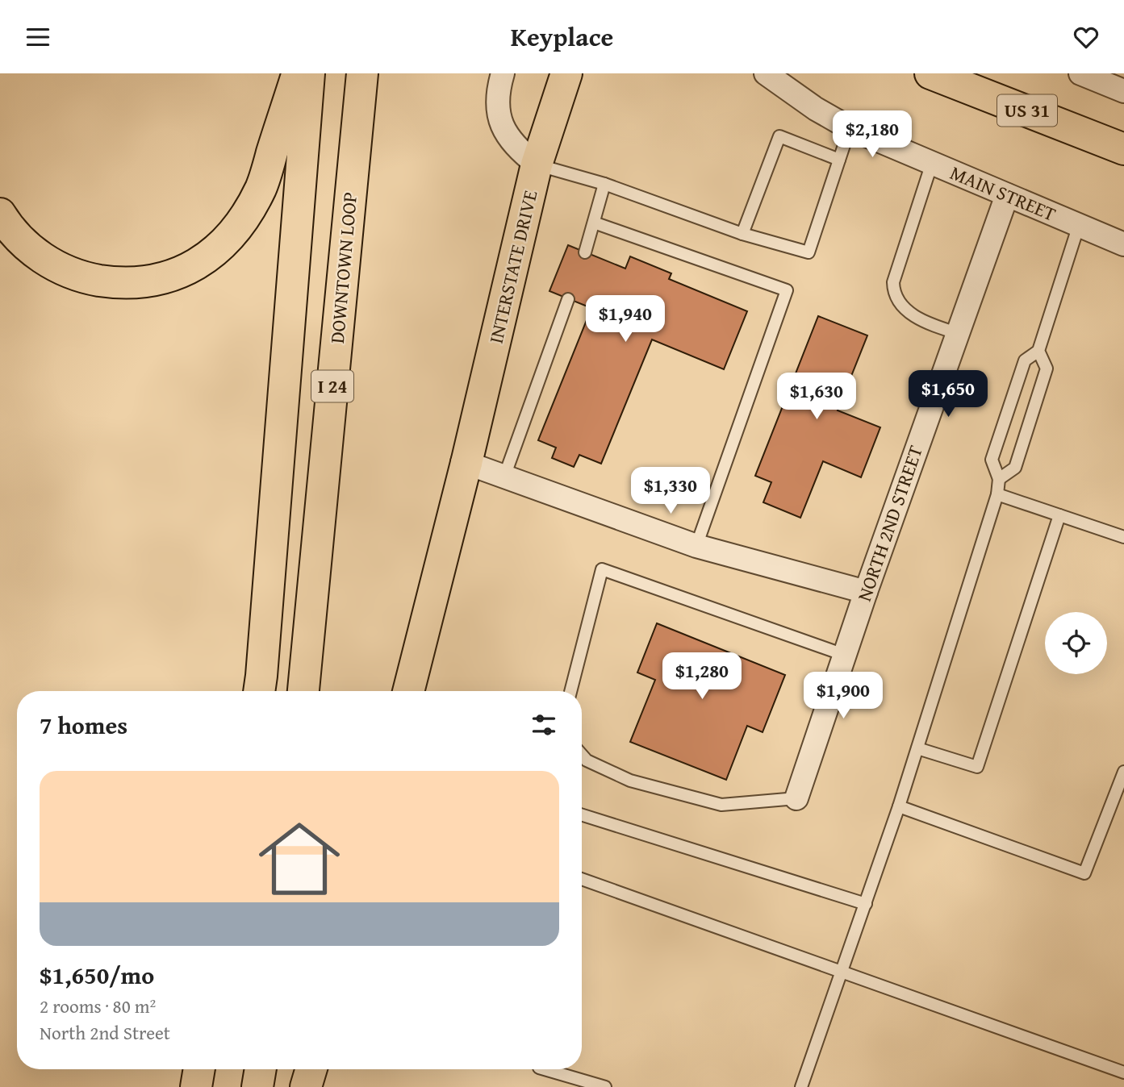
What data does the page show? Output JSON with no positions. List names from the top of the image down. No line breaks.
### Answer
{"streets":{"main road":["US 31","INTERSTATE DRIVE","DOWNTOWN LOOP","I 24"],"street":["MAIN STREET","NORTH 2ND STREET"]},"crossings":[["MAIN STREET","NORTH 2ND STREET"]],"page":{"header":"Keyplace","price":["$2,180","$1,940","$1,650","$1,630","$1,330","$1,280","$1,900"],"heading":"7 homes","list":[{"name":"$1,650/mo","note":"2 rooms · 80 m² · North 2nd Street"}]}}
